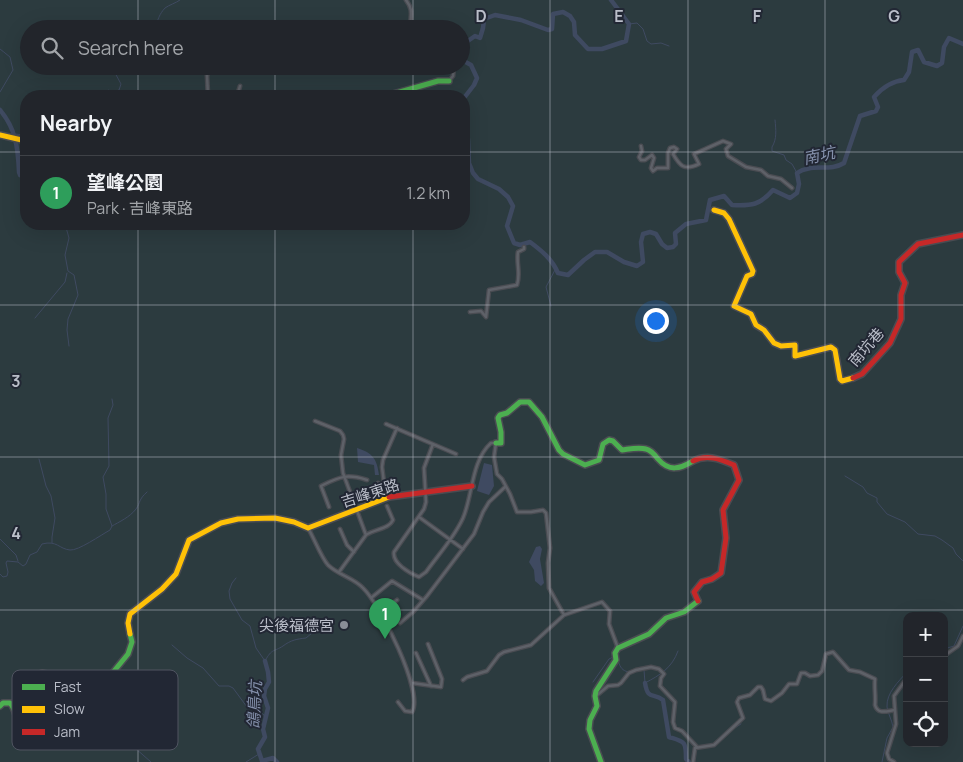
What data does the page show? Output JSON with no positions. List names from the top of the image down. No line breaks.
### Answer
{"streets":{"street":["南坑巷","吉峰東路"]},"water":["南坑","鴿鳥坑"],"places":["尖後福德宮"],"legend":["Fast","Slow","Jam"],"page":{"search":"Search here","heading":"Nearby","list":[{"mark":"1","name":"望峰公園","note":"Park · 吉峰東路","value":"1.2 km"}],"pins":"1","map_buttons":["+","−"]},"grid":{"columns":["D","E","F","G"],"rows":["3","4"]}}
